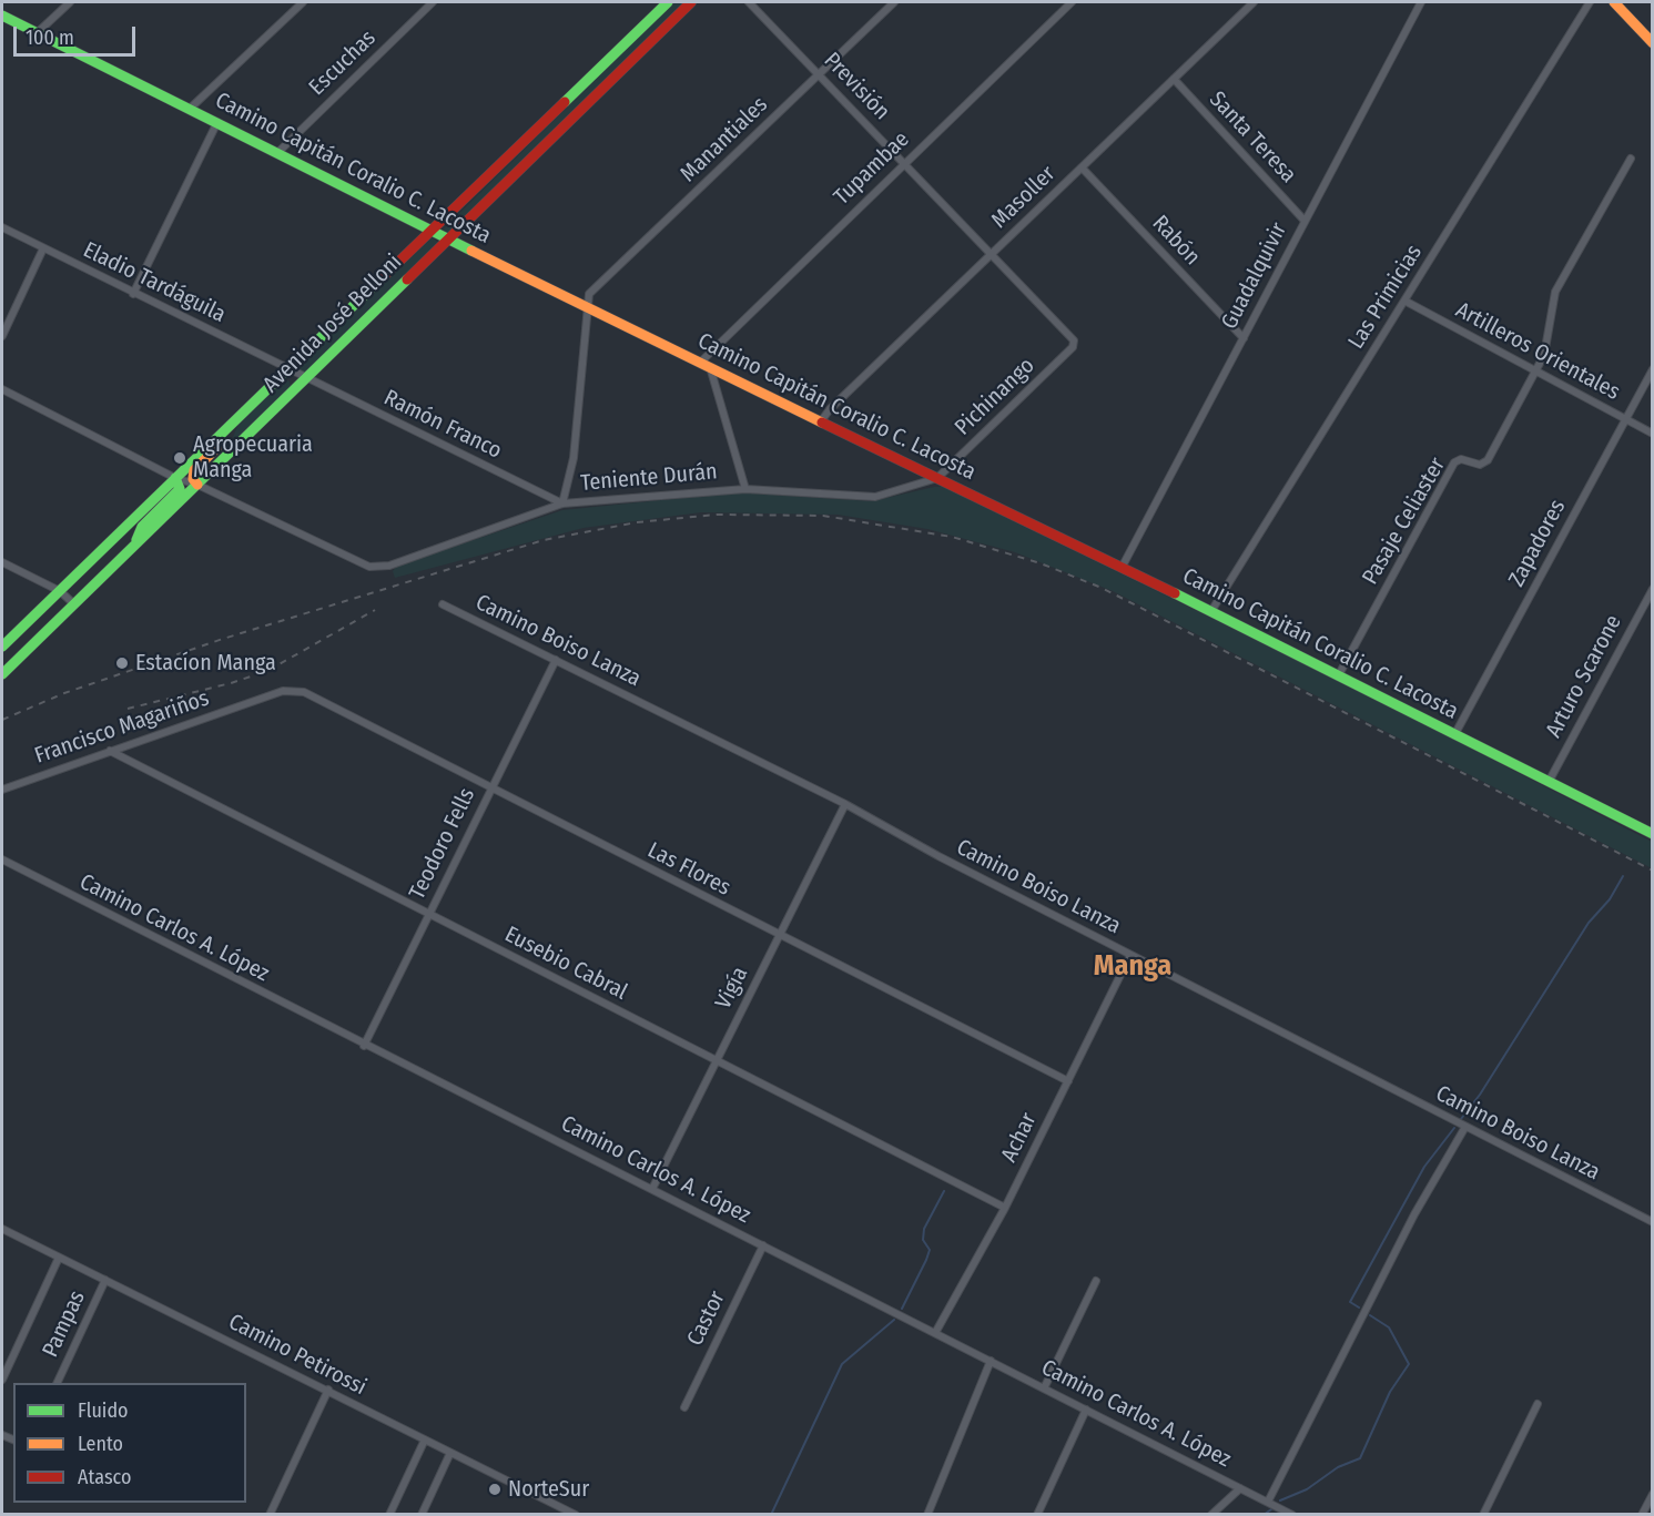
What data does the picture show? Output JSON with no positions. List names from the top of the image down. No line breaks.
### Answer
{"streets":{"main road":["Camino Capitán Coralio C. Lacosta","Avenida José Belloni"],"street":["Escuchas","Previsión","Santa Teresa","Manantiales","Tupambae","Masoller","Rabón","Guadalquivir","Eladio Tardáguila","Las Primicias","Artilleros Orientales","Pichinango","Ramón Franco","Teniente Durán","Pasaje Celiaster","Zapadores","Camino Boiso Lanza","Arturo Scarone","Francisco Magariños","Teodoro Fells","Las Flores","Camino Carlos A. López","Eusebio Cabral","Vigía","Achar","Castor","Pampas","Camino Petirossi"]},"crossings":[["Escuchas","Camino Capitán Coralio C. Lacosta"],["Previsión","Manantiales"],["Previsión","Tupambae"],["Previsión","Masoller"],["Previsión","Pichinango"],["Santa Teresa","Masoller"],["Santa Teresa","Guadalquivir"],["Manantiales","Camino Capitán Coralio C. Lacosta"],["Camino Capitán Coralio C. Lacosta","Tupambae"],["Camino Capitán Coralio C. Lacosta","Masoller"],["Camino Capitán Coralio C. Lacosta","Guadalquivir"],["Camino Capitán Coralio C. Lacosta","Las Primicias"],["Camino Capitán Coralio C. Lacosta","Avenida José Belloni"],["Camino Capitán Coralio C. Lacosta","Pichinango"],["Camino Capitán Coralio C. Lacosta","Teniente Durán"],["Camino Capitán Coralio C. Lacosta","Pasaje Celiaster"],["Camino Capitán Coralio C. Lacosta","Zapadores"],["Camino Capitán Coralio C. Lacosta","Arturo Scarone"],["Masoller","Rabón"],["Rabón","Guadalquivir"],["Eladio Tardáguila","Avenida José Belloni"],["Eladio Tardáguila","Ramón Franco"],["Las Primicias","Artilleros Orientales"],["Avenida José Belloni","Ramón Franco"],["Avenida José Belloni","Teniente Durán"],["Artilleros Orientales","Pasaje Celiaster"],["Artilleros Orientales","Zapadores"],["Pichinango","Teniente Durán"],["Ramón Franco","Teniente Durán"],["Camino Boiso Lanza","Teodoro Fells"],["Camino Boiso Lanza","Vigía"],["Camino Boiso Lanza","Achar"],["Francisco Magariños","Las Flores"],["Francisco Magariños","Eusebio Cabral"],["Teodoro Fells","Las Flores"],["Teodoro Fells","Camino Carlos A. López"],["Teodoro Fells","Eusebio Cabral"],["Las Flores","Vigía"],["Las Flores","Achar"],["Camino Carlos A. López","Vigía"],["Camino Carlos A. López","Achar"],["Camino Carlos A. López","Castor"],["Eusebio Cabral","Vigía"],["Eusebio Cabral","Achar"],["Pampas","Camino Petirossi"]],"districts":["Manga"],"places":["Agropecuaria Manga","Estacíon Manga","NorteSur"],"legend":["Fluido","Lento","Atasco"],"scale_bar":"100 m"}
